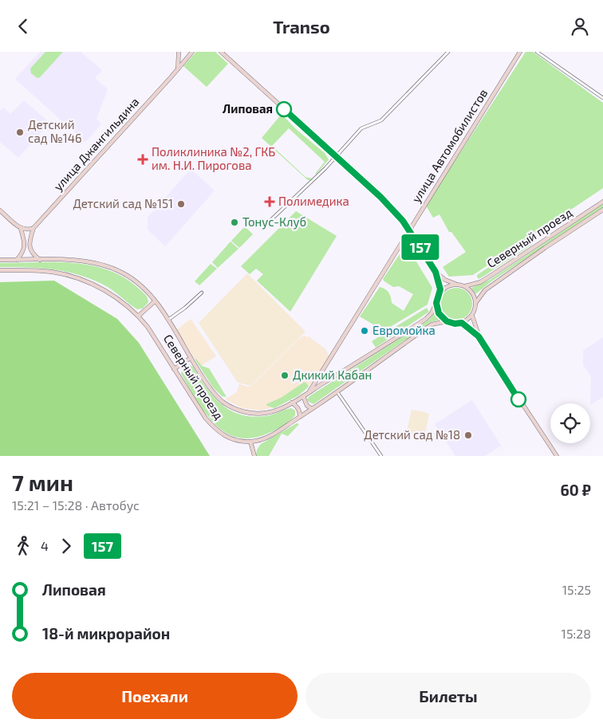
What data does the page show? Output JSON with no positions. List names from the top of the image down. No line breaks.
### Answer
{"streets":{"main road":["улица Джангильдина","улица Автомобилистов","Северный проезд"]},"crossings":[["улица Автомобилистов","Северный проезд"]],"places":{"other":["Липовая","Детский сад №146","Детский сад №151","Тонус-Клуб","Евромойка","Дкикий Кабан","Детский сад №18"],"health":["Поликлиника №2, ГКБ им. Н.И. Пирогова","Полимедика"]},"lines":["bus line 157"],"page":{"header":"Transo","on_map":"157","heading":["7 мин","15:21 – 15:28 · Автобус","60 ₽"],"legs":["4","157"],"list":[{"name":"Липовая","value":"15:25"},{"name":"18-й микрорайон","value":"15:28"}],"buttons":["Поехали","Билеты"]}}
